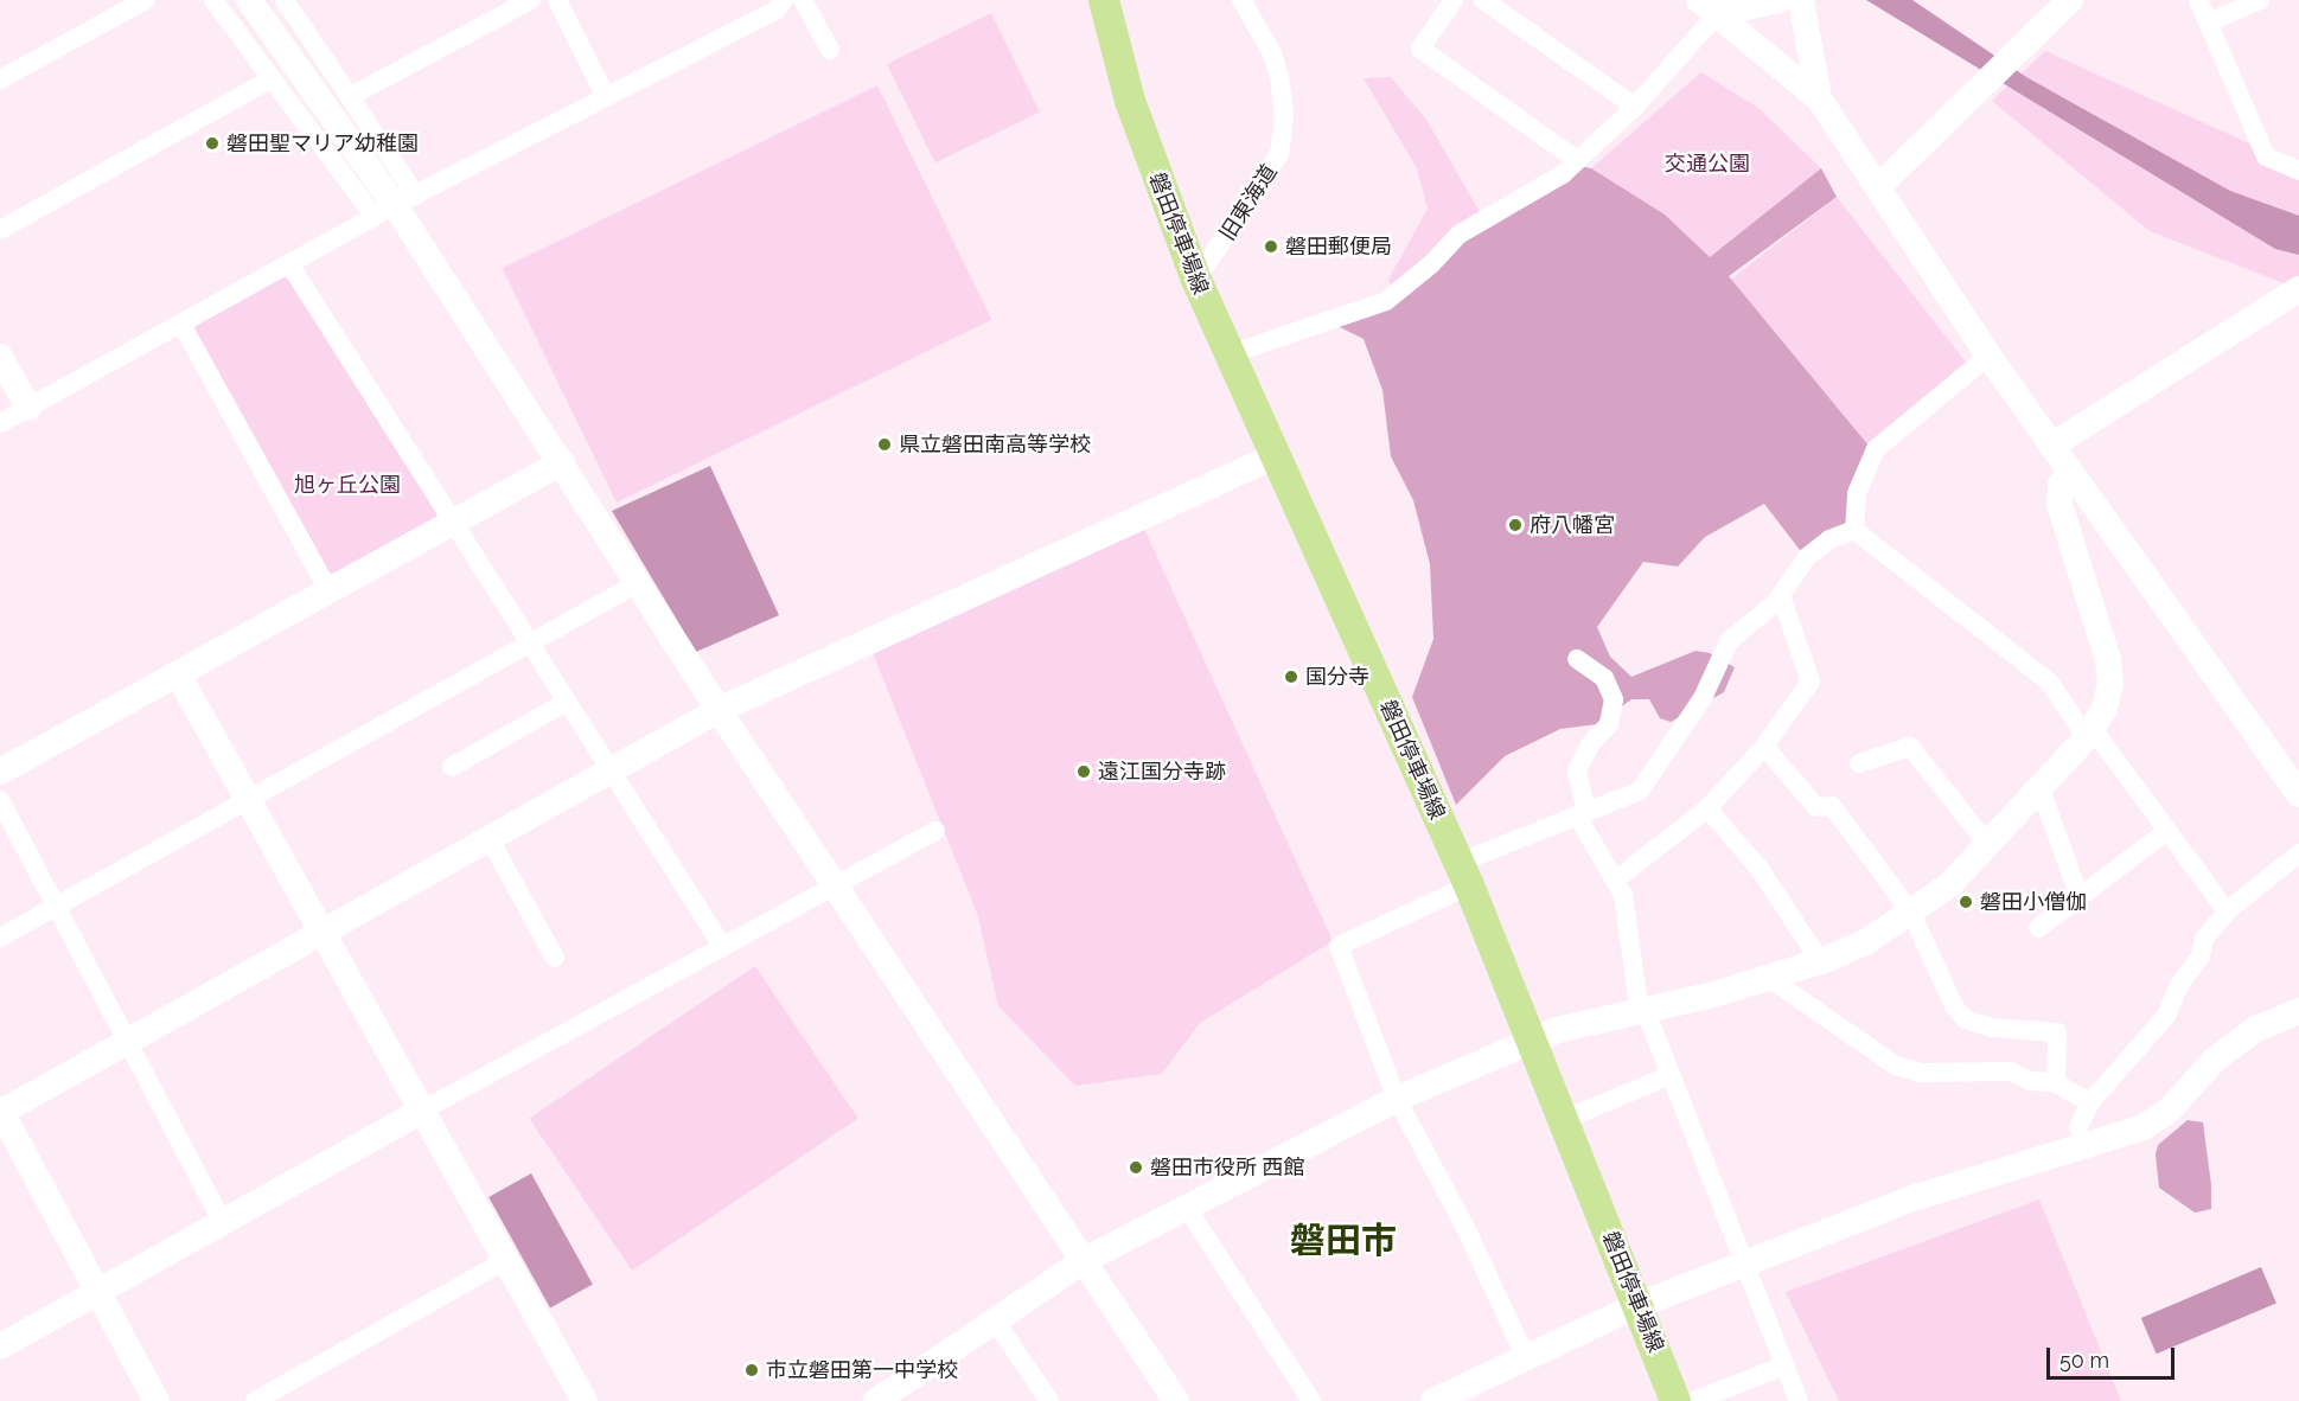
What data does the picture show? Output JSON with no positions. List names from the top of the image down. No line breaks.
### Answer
{"streets":{"main road":["磐田停車場線"],"street":["旧東海道"]},"crossings":[["旧東海道","磐田停車場線"]],"districts":["磐田市"],"parks":["交通公園","旭ヶ丘公園"],"places":["磐田聖マリア幼稚園","磐田郵便局","県立磐田南高等学校","府八幡宮","国分寺","遠江国分寺跡","磐田小僧伽","磐田市役所 西館","市立磐田第一中学校"],"scale_bar":"50 m"}
